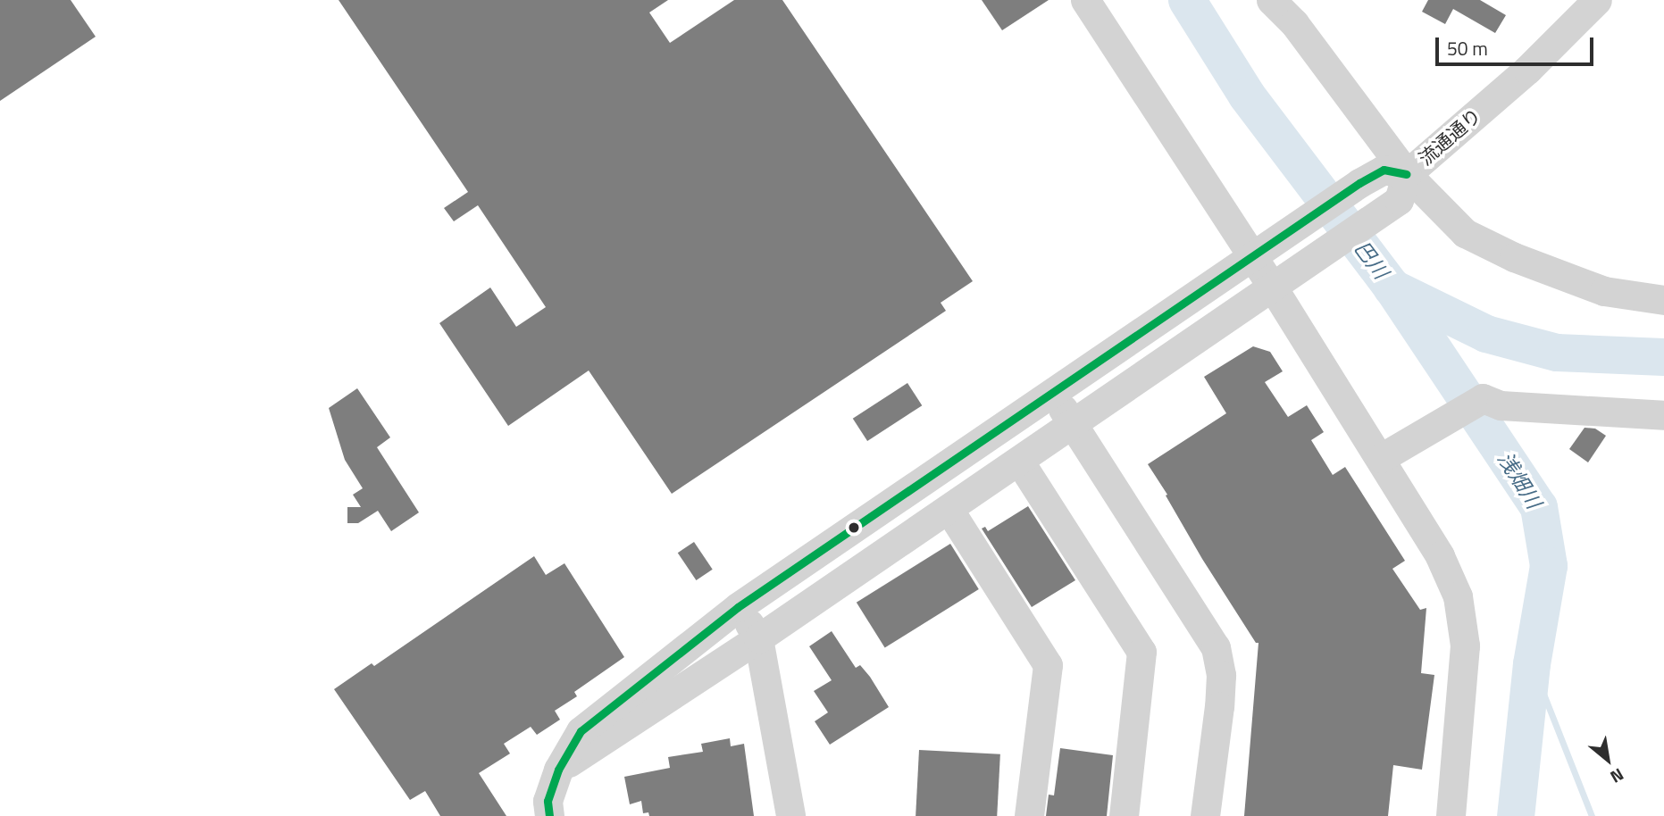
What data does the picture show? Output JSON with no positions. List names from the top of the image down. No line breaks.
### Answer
{"streets":{"street":["流通通り"]},"water":["巴川","浅畑川"],"scale_bar":"50 m","north":"bottom right"}
